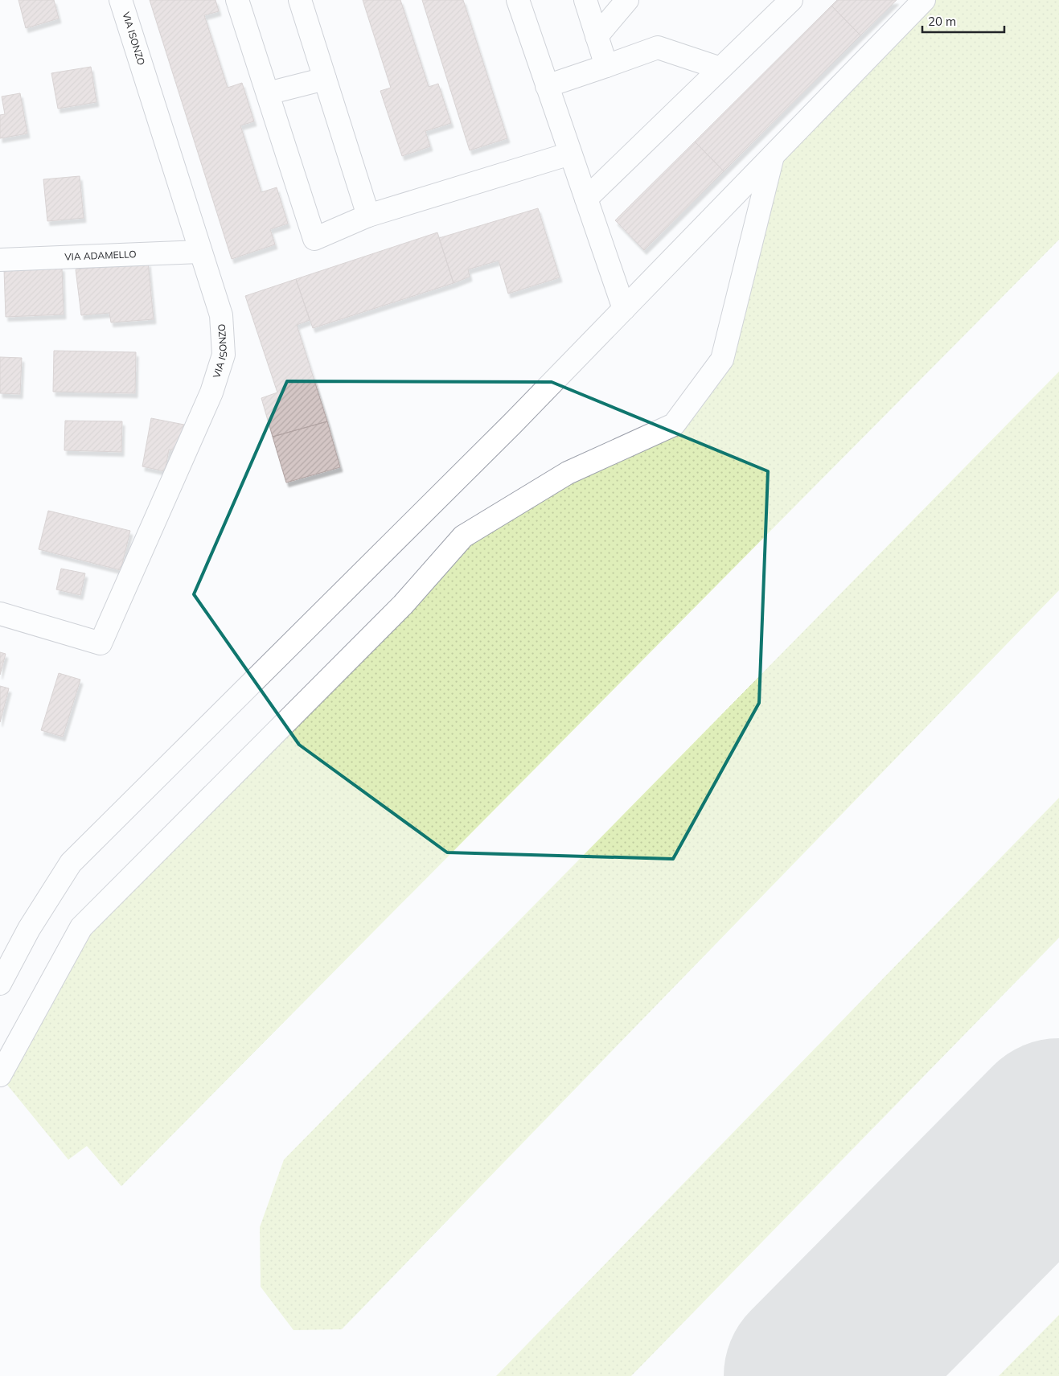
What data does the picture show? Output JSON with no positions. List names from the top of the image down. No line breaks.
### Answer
{"streets":{"street":["VIA ISONZO","VIA ADAMELLO"]},"crossings":[["VIA ISONZO","VIA ADAMELLO"]],"scale_bar":"20 m"}
